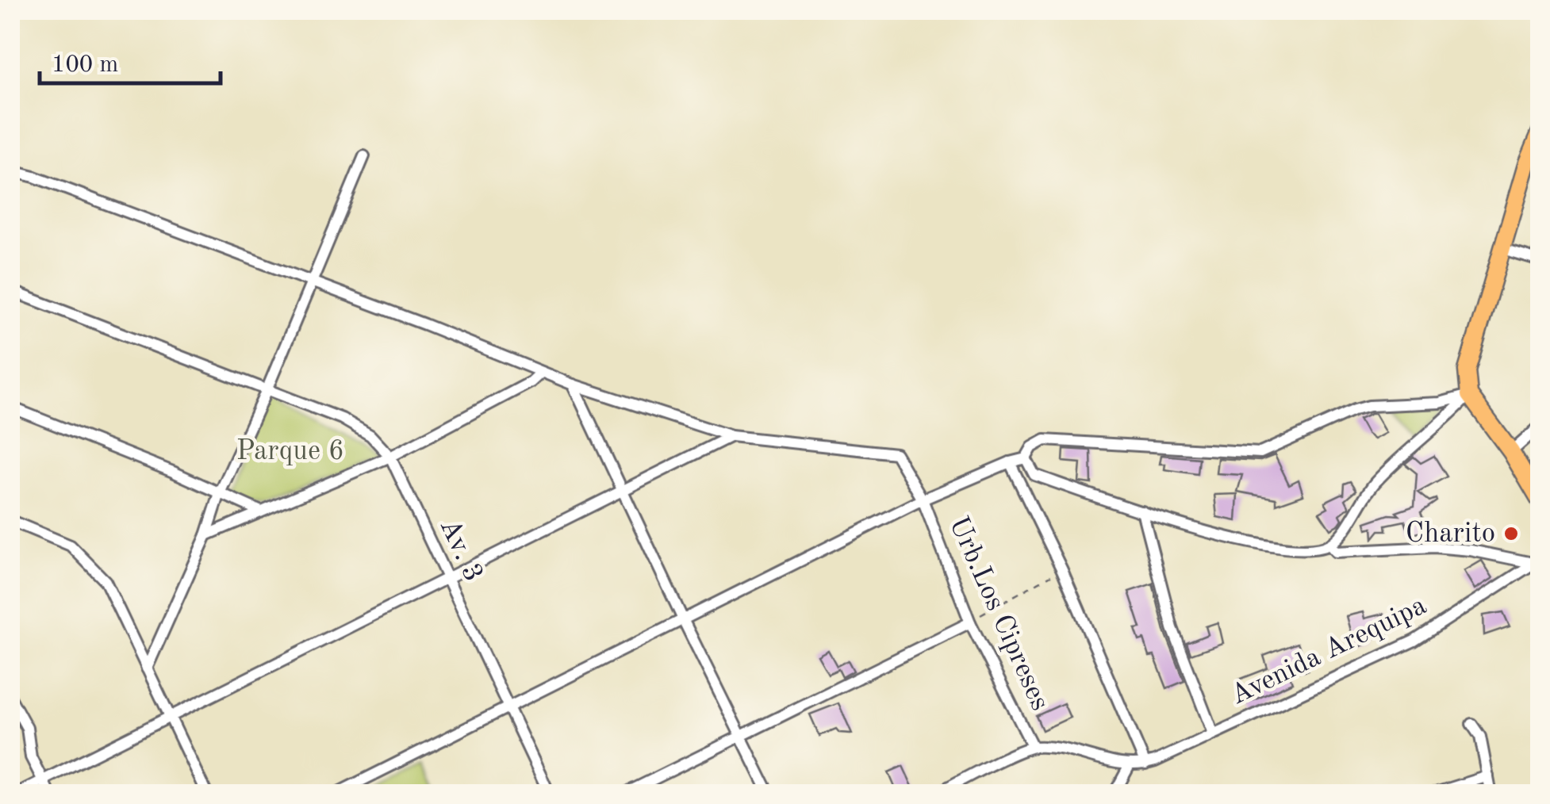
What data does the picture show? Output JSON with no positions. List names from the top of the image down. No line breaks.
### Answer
{"streets":{"street":["Av. 3","Urb.Los Cipreses","Avenida Arequipa"]},"parks":["Parque 6"],"places":["Charito"],"scale_bar":"100 m"}
